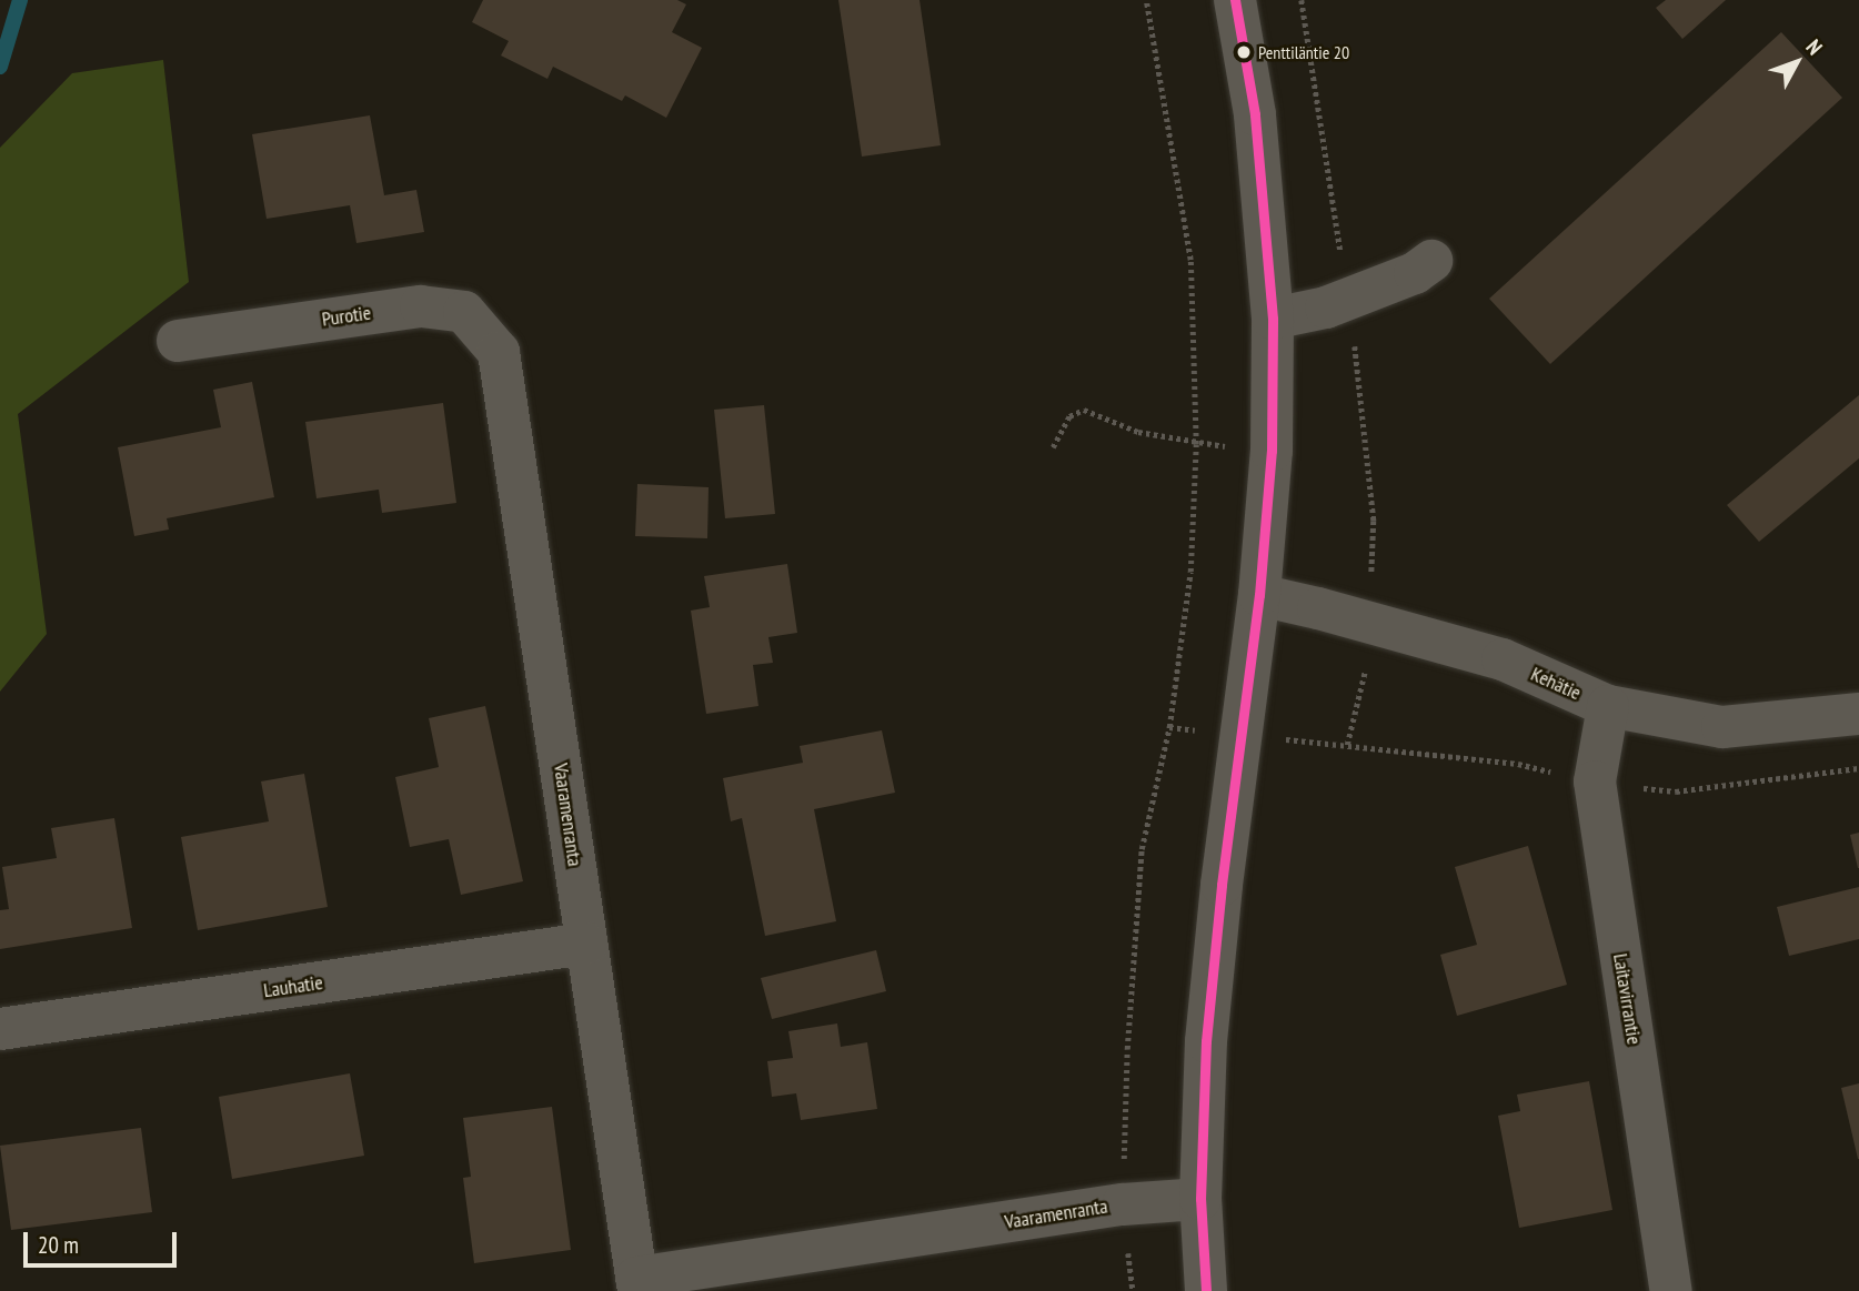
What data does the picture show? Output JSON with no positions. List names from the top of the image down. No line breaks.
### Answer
{"streets":{"street":["Purotie","Kehätie","Vaaramenranta","Lauhatie","Laitavirrantie"]},"crossings":[["Purotie","Vaaramenranta"],["Kehätie","Laitavirrantie"],["Vaaramenranta","Lauhatie"]],"places":["Penttiläntie 20"],"scale_bar":"20 m","north":"top right"}
